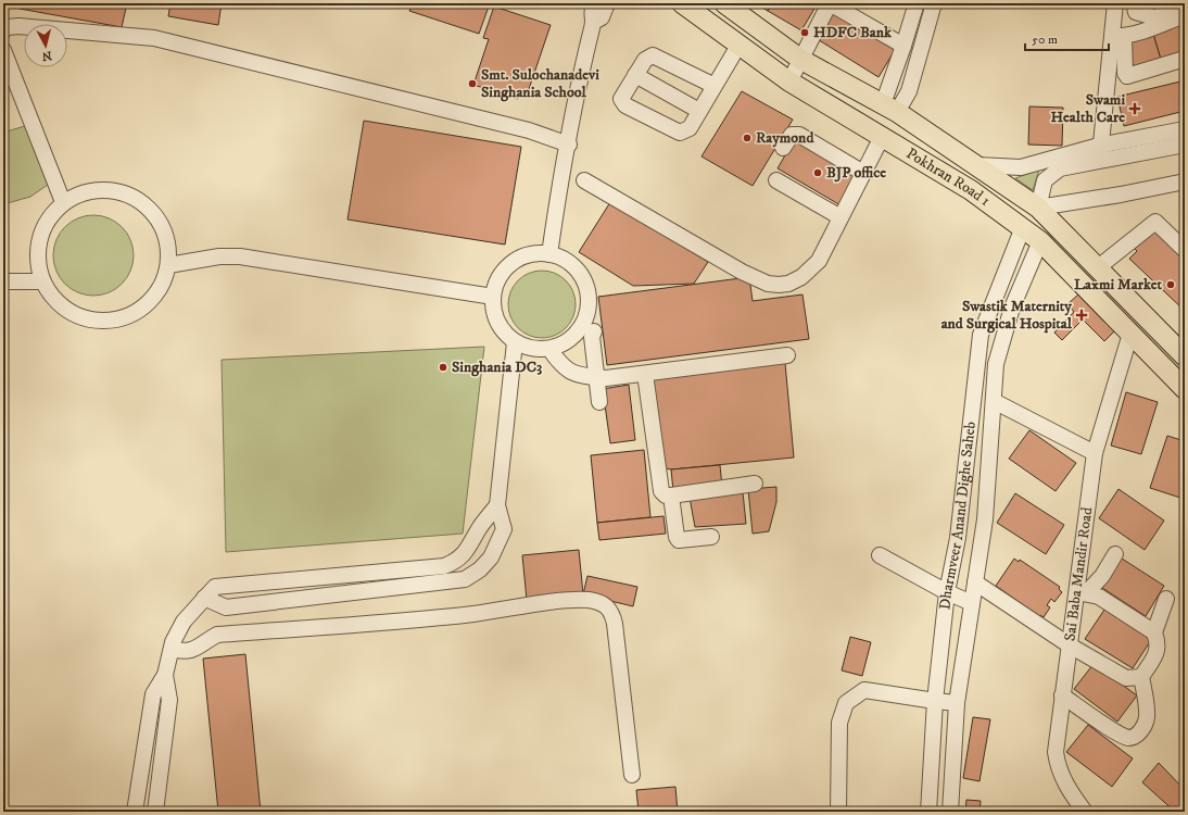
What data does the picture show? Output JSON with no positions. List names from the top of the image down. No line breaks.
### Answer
{"streets":{"main road":["Pokhran Road 1"],"street":["Dharmveer Anand Dighe Saheb","Sai Baba Mandir Road"]},"crossings":[["Pokhran Road 1","Dharmveer Anand Dighe Saheb"],["Pokhran Road 1","Sai Baba Mandir Road"]],"places":{"other":["HDFC Bank","Smt. Sulochanadevi Singhania School","Raymond","BJP office","Laxmi Market","Singhania DC3"],"health":["Swami Health Care","Swastik Maternity and Surgical Hospital"]},"scale_bar":"50 m","north":"bottom"}
